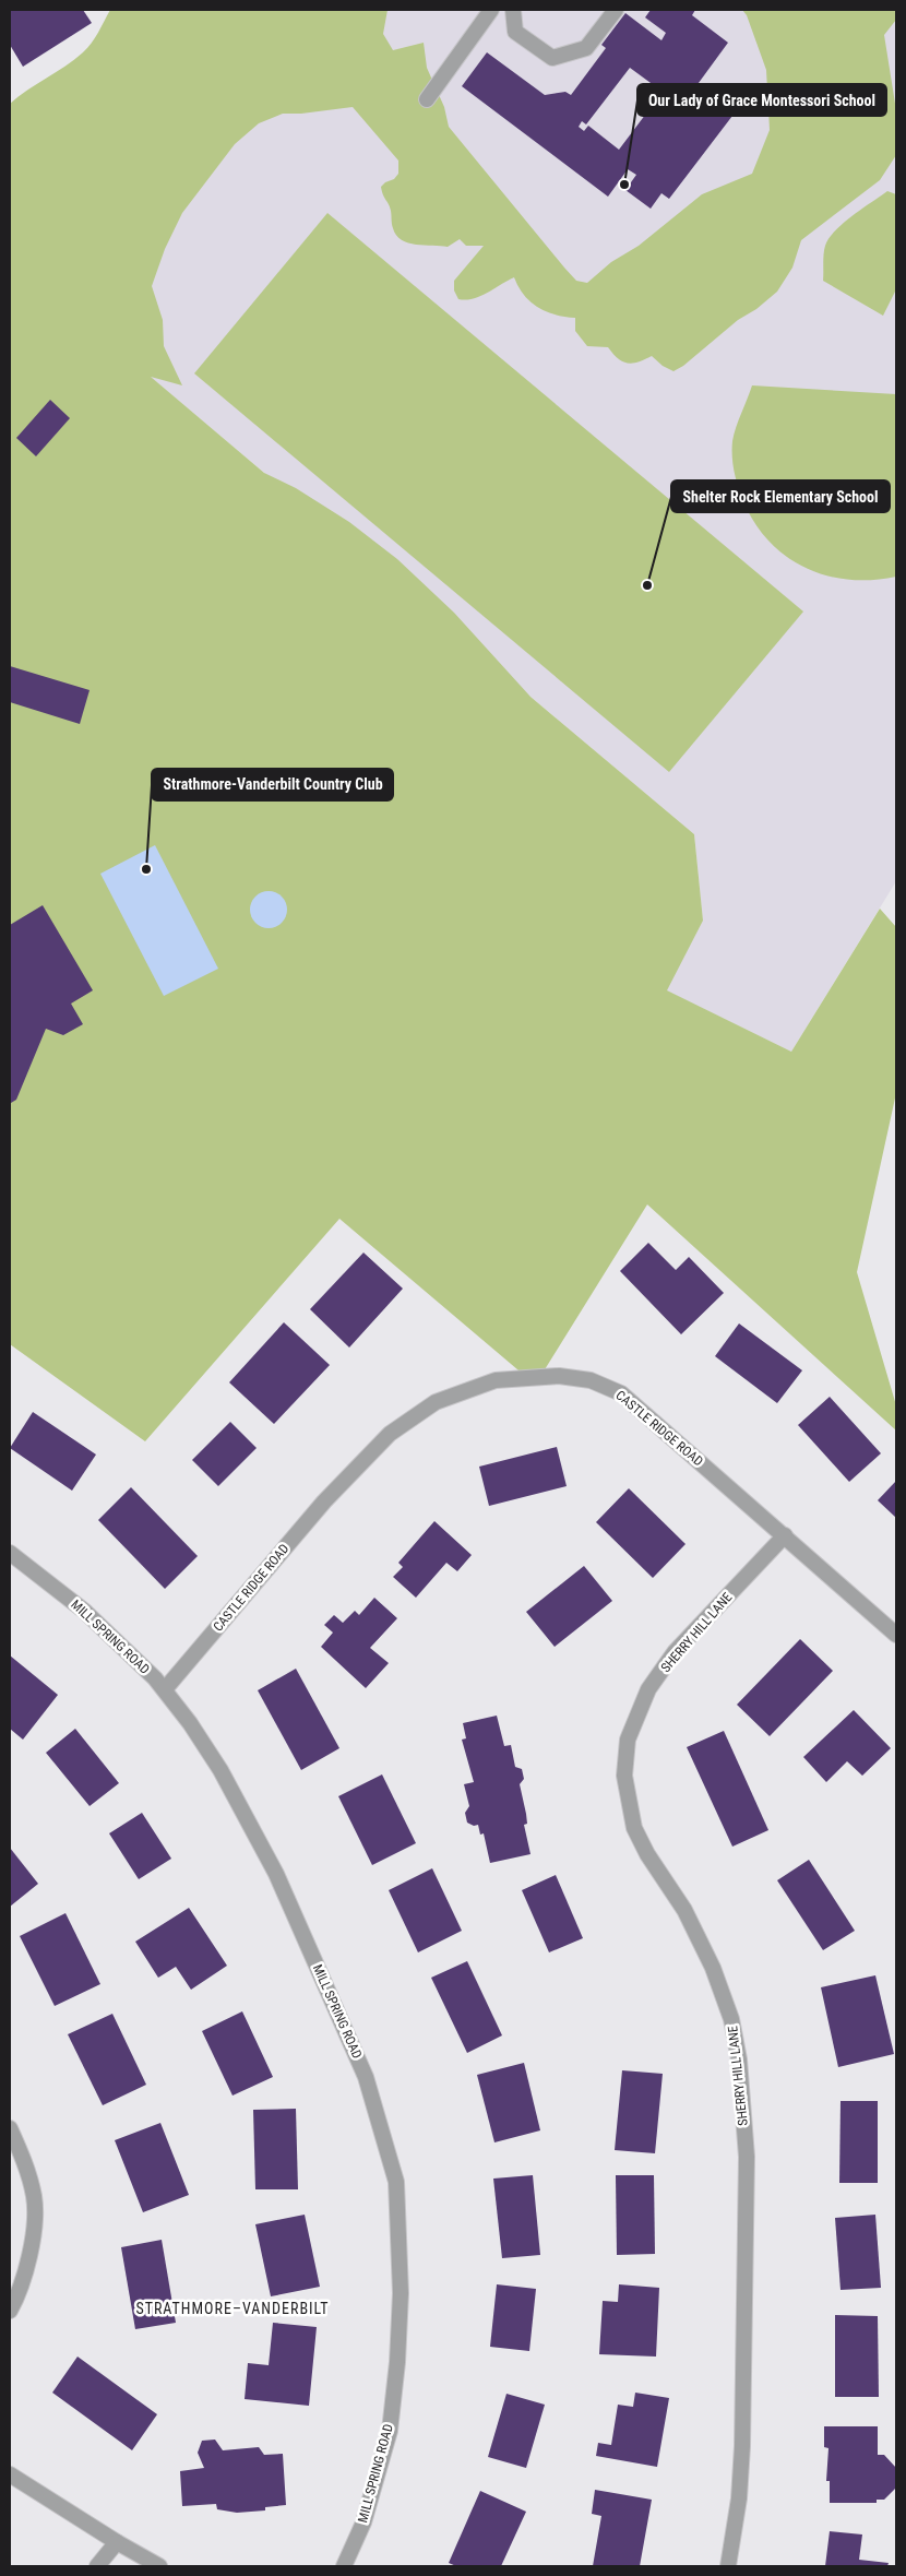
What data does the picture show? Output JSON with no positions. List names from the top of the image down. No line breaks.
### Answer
{"streets":{"street":["CASTLE RIDGE ROAD","SHERRY HILL LANE","MILL SPRING ROAD"]},"crossings":[["CASTLE RIDGE ROAD","SHERRY HILL LANE"],["CASTLE RIDGE ROAD","MILL SPRING ROAD"]],"districts":["STRATHMORE–VANDERBILT"],"places":["Our Lady of Grace Montessori School","Shelter Rock Elementary School","Strathmore-Vanderbilt Country Club"]}
